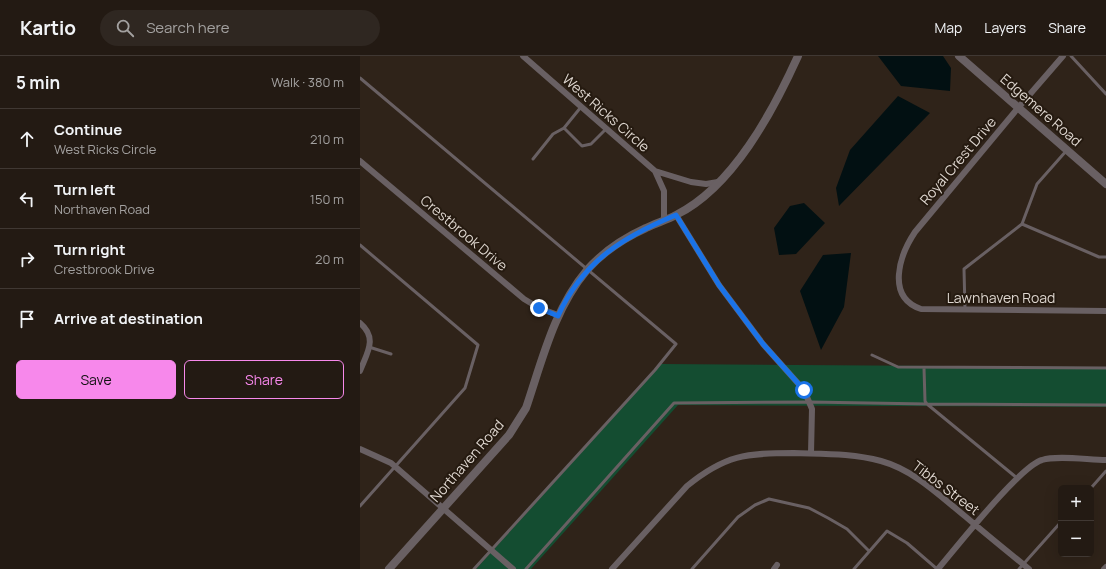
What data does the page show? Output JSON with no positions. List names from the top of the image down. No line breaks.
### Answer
{"streets":{"street":["Edgemere Road","West Ricks Circle","Royal Crest Drive","Crestbrook Drive","Lawnhaven Road","Northaven Road","Tibbs Street"]},"crossings":[["Edgemere Road","Royal Crest Drive"],["West Ricks Circle","Northaven Road"],["Royal Crest Drive","Lawnhaven Road"],["Crestbrook Drive","Northaven Road"]],"page":{"header":"Kartio","search":"Search here","nav":["Map","Layers","Share"],"heading":["5 min","Walk · 380 m"],"list":[["Continue","West Ricks Circle","210 m"],["Turn left","Northaven Road","150 m"],["Turn right","Crestbrook Drive","20 m"],"Arrive at destination"],"buttons":["Save","Share"],"map_buttons":["+","−"]}}
